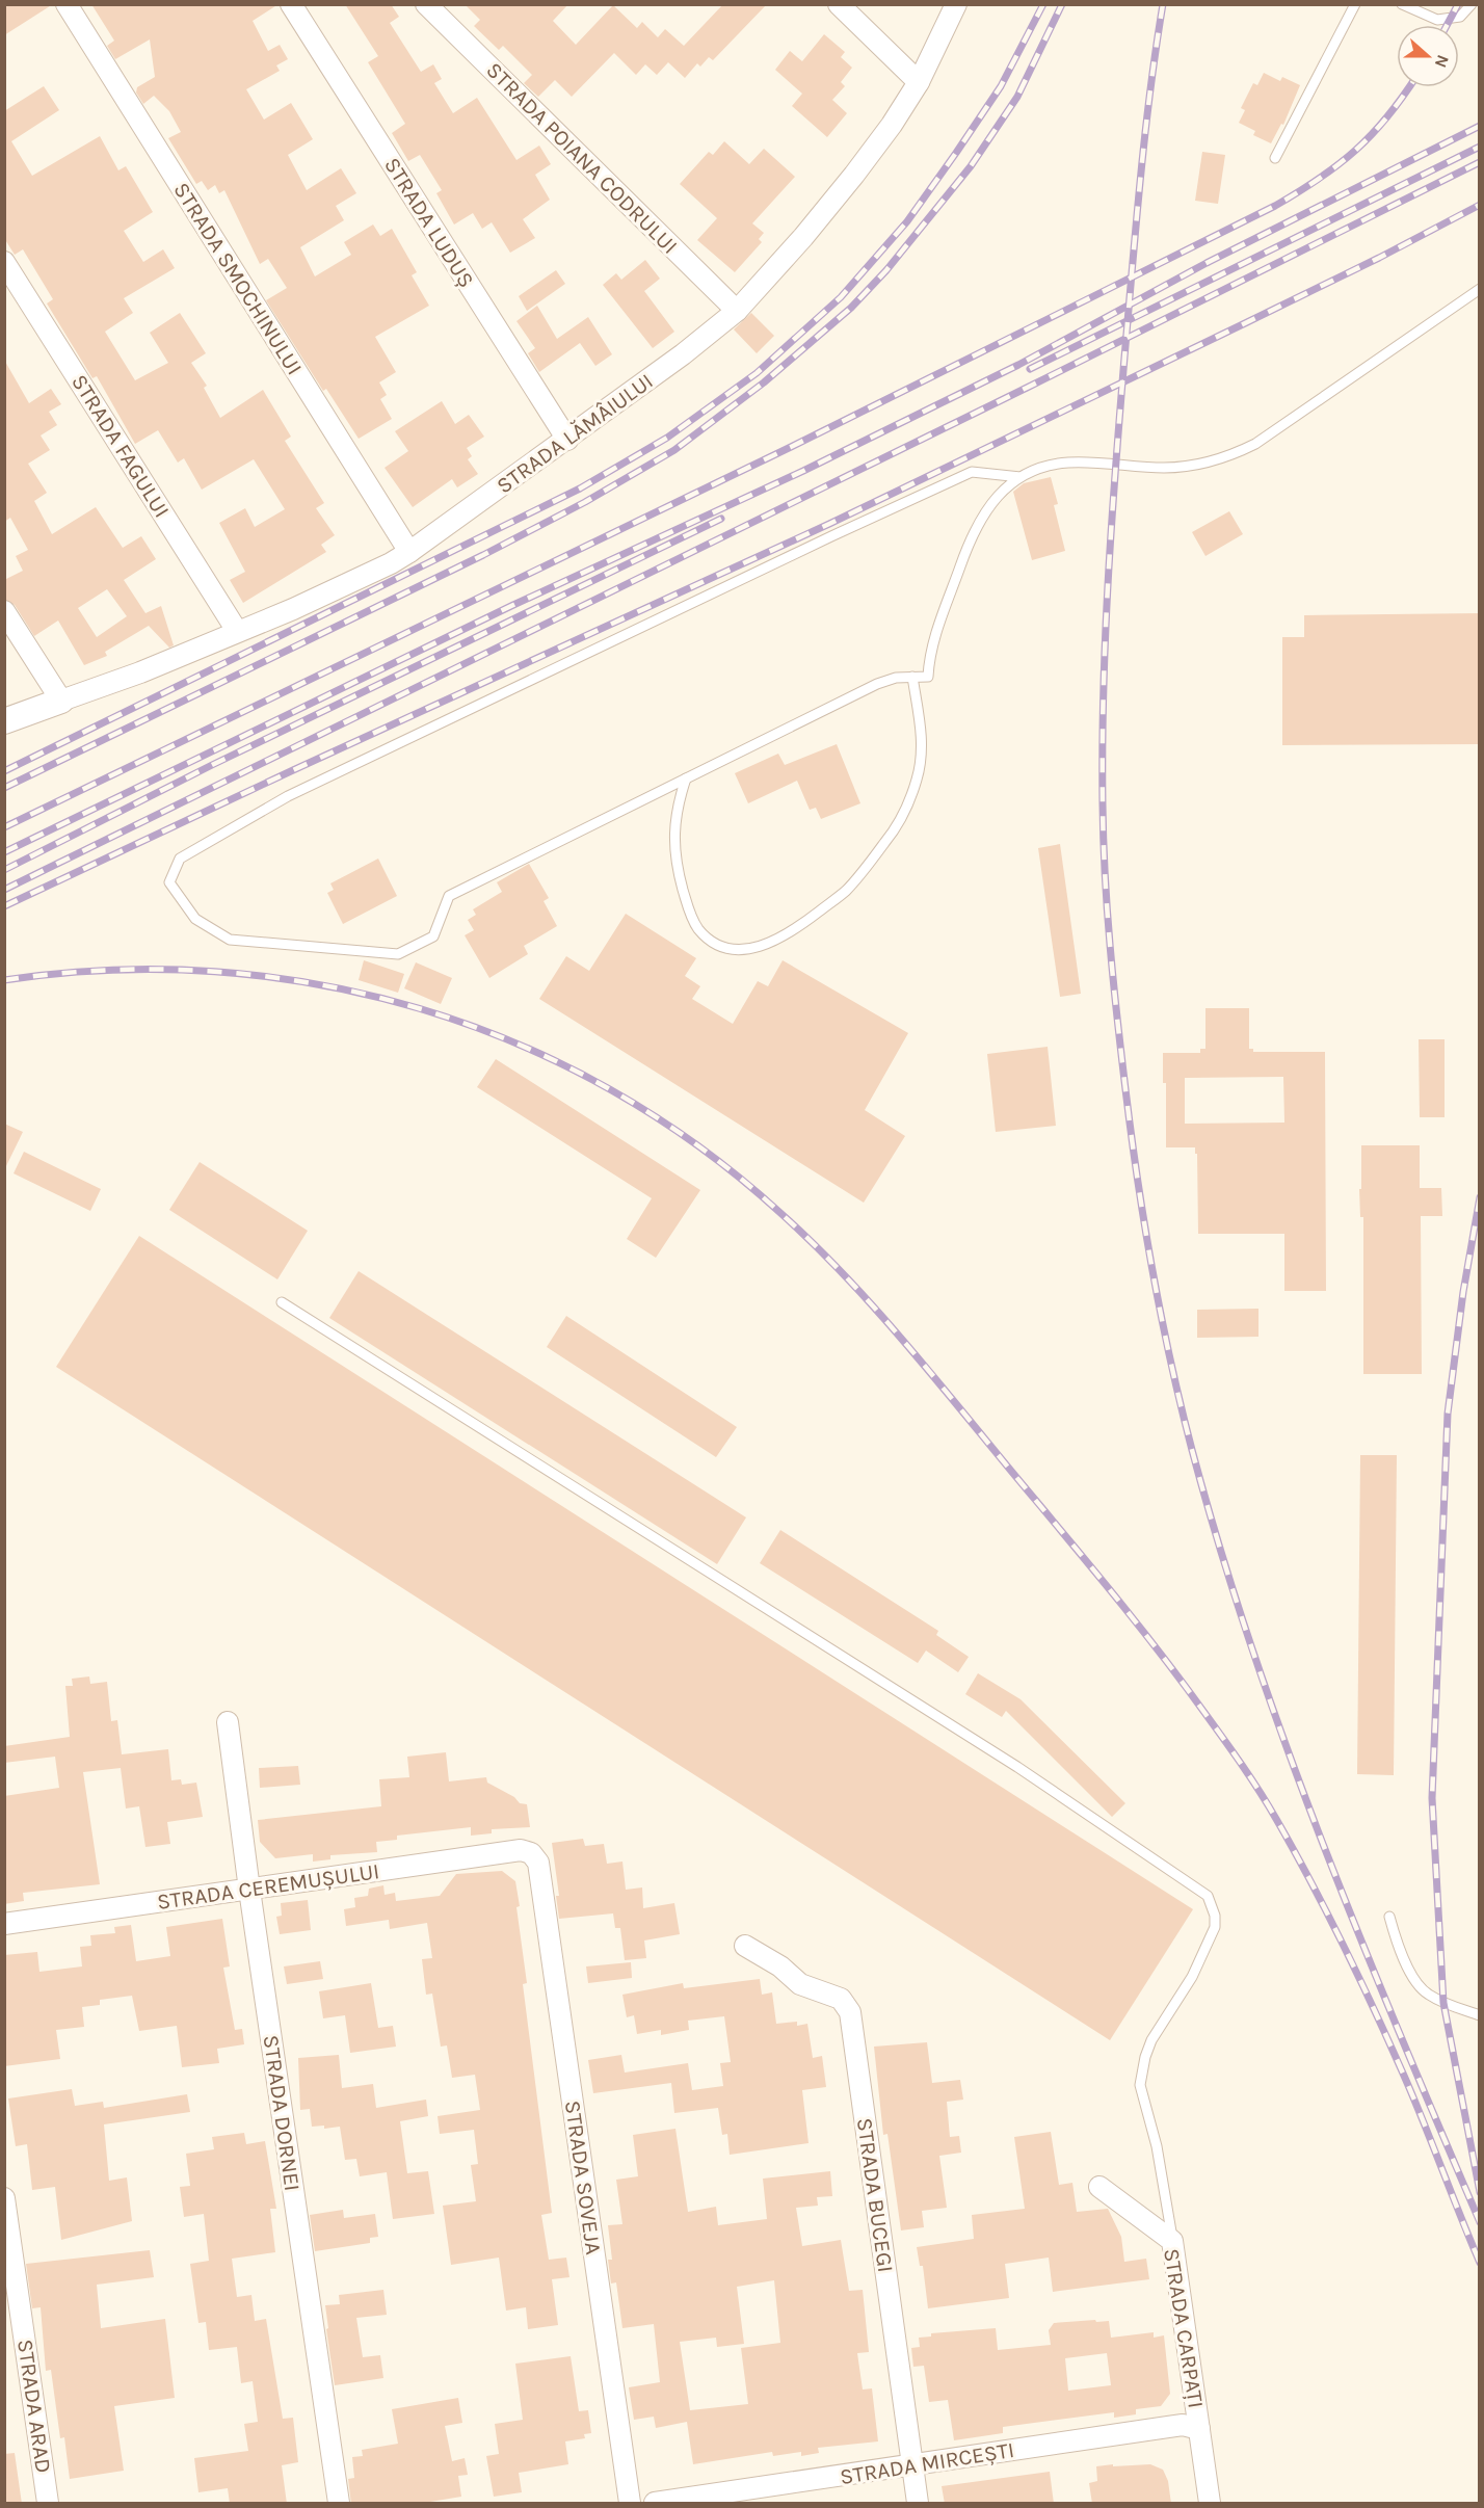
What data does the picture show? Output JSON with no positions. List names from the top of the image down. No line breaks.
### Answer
{"streets":{"street":["STRADA POIANA CODRULUI","STRADA LUDUȘ","STRADA SMOCHINULUI","STRADA LĂMÂIULUI","STRADA FAGULUI","STRADA CEREMUȘULUI","STRADA DORNEI","STRADA SOVEJA","STRADA BUCEGI","STRADA CARPAȚI","STRADA ARAD","STRADA MIRCEȘTI"]},"crossings":[["STRADA POIANA CODRULUI","STRADA LĂMÂIULUI"],["STRADA LUDUȘ","STRADA LĂMÂIULUI"],["STRADA SMOCHINULUI","STRADA LĂMÂIULUI"],["STRADA LĂMÂIULUI","STRADA FAGULUI"],["STRADA CEREMUȘULUI","STRADA DORNEI"],["STRADA CEREMUȘULUI","STRADA SOVEJA"],["STRADA BUCEGI","STRADA MIRCEȘTI"],["STRADA CARPAȚI","STRADA MIRCEȘTI"]],"north":"right"}
